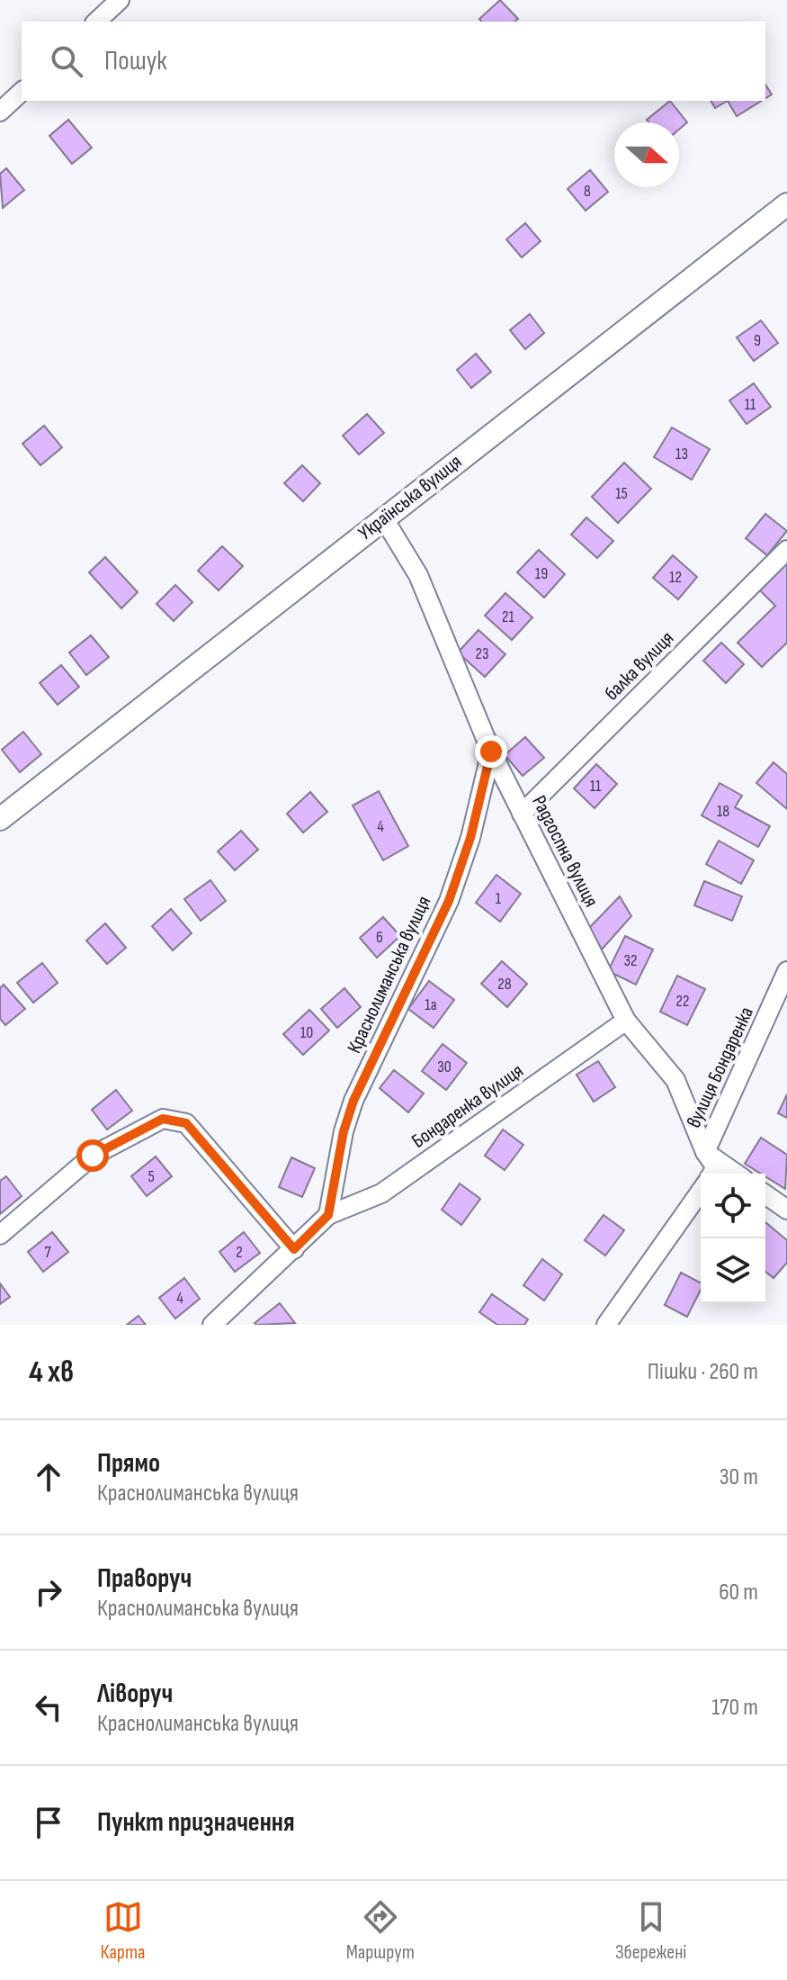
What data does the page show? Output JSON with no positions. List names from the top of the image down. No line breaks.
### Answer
{"streets":{"street":["Українська вулиця","балка вулиця","Радгоспна вулиця","Краснолиманська вулиця","вулиця Бондаренка","Бондаренка вулиця"]},"crossings":[["Українська вулиця","Радгоспна вулиця"],["балка вулиця","Радгоспна вулиця"],["Радгоспна вулиця","Краснолиманська вулиця"],["Радгоспна вулиця","вулиця Бондаренка"],["Радгоспна вулиця","Бондаренка вулиця"],["Краснолиманська вулиця","Бондаренка вулиця"]],"house_numbers":["8","9","11","13","15","19","12","21","23","11","18","4","1","6","32","28","22","1а","10","30","5","7","2","4"],"north":"right","page":{"search":"Пошук","heading":["4 хв","Пішки · 260 m"],"list":[["Прямо","Краснолиманська вулиця","30 m"],["Праворуч","Краснолиманська вулиця","60 m"],["Ліворуч","Краснолиманська вулиця","170 m"],"Пункт призначення"],"nav":["Карта","Маршрут","Збережені"]}}
